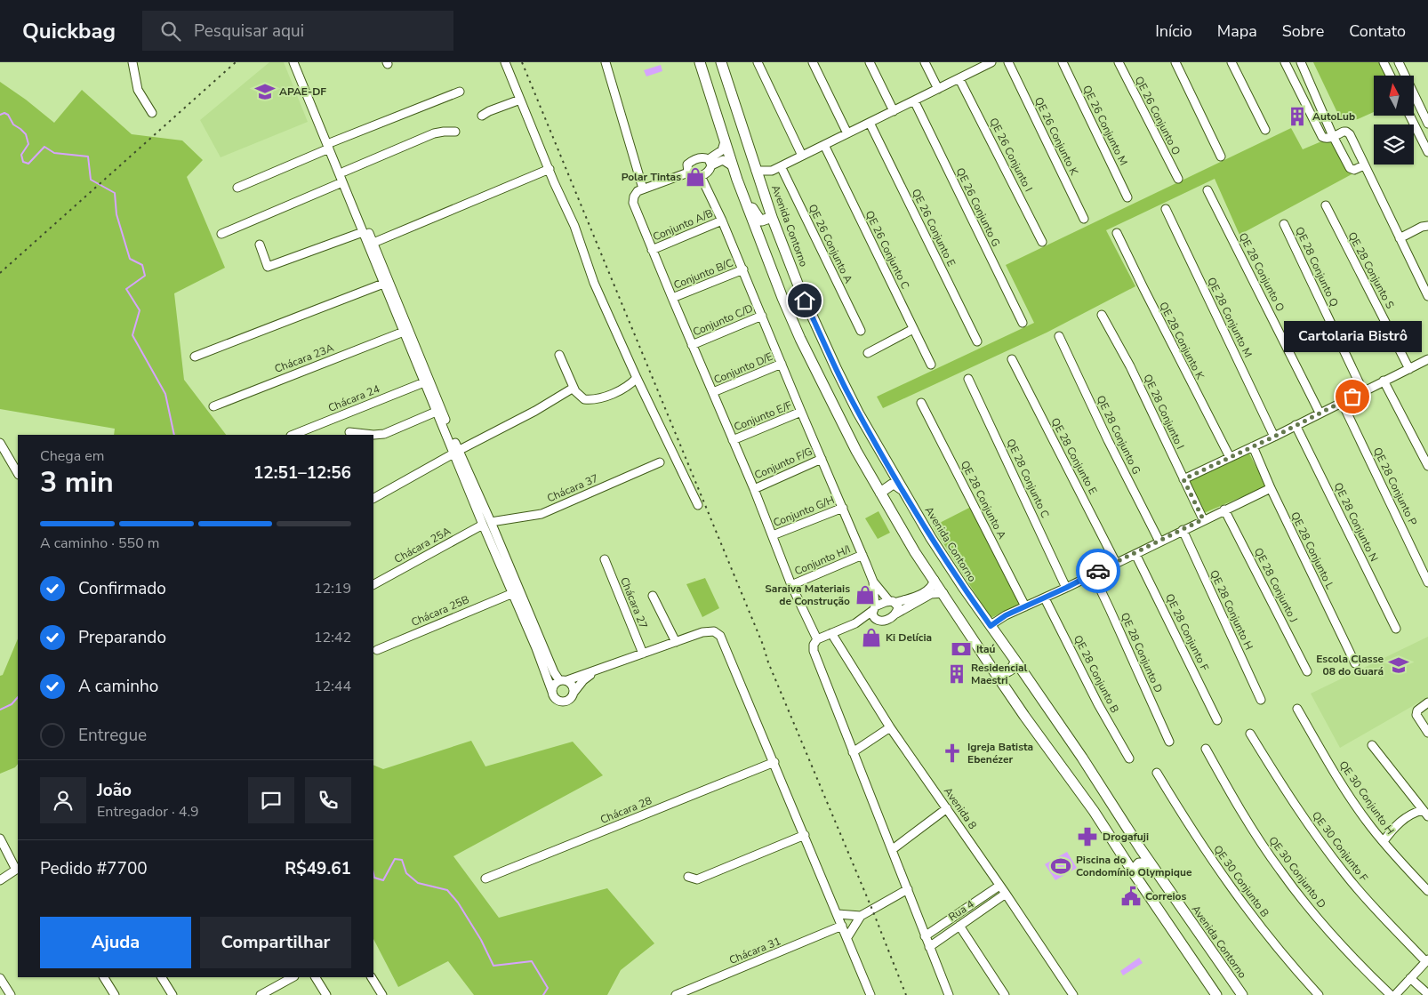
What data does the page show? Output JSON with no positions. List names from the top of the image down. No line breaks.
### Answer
{"streets":{"main road":["Avenida Contorno"],"street":["QE 26 Conjunto O","QE 26 Conjunto M","QE 26 Conjunto K","QE 26 Conjunto I","QE 26 Conjunto G","Conjunto A/B","QE 26 Conjunto E","QE 26 Conjunto A","QE 26 Conjunto C","QE 28 Conjunto Q","QE 28 Conjunto S","QE 28 Conjunto O","Conjunto B/C","QE 28 Conjunto M","Conjunto C/D","QE 28 Conjunto K","Chácara 23A","Conjunto D/E","Chácara 24","QE 28 Conjunto I","Conjunto E/F","QE 28 Conjunto G","QE 28 Conjunto E","Conjunto F/G","QE 28 Conjunto C","QE 28 Conjunto P","Chácara 37","QE 28 Conjunto A","Conjunto G/H","QE 28 Conjunto N","Chácara 25A","QE 28 Conjunto L","Conjunto H/I","QE 28 Conjunto J","Chácara 27","QE 28 Conjunto H","Chácara 25B","QE 28 Conjunto F","QE 28 Conjunto D","QE 28 Conjunto B","QE 30 Conjunto H","Avenida 8","Chácara 28","QE 30 Conjunto F","QE 30 Conjunto D","QE 30 Conjunto B","Rua 4","Chácara 31"]},"crossings":[["Avenida 8","Rua 4"]],"places":{"school or university":["APAE-DF","Escola Classe 08 do Guará"],"building":["AutoLub","Residencial Maestri"],"shop":["Polar Tintas","Saraiva Materiais de Construção","Ki Delícia"],"other":["Cartolaria Bistrô"],"bank":["Itaú"],"church":["Igreja Batista Ebenézer"],"pharmacy":["Drogafuji"],"sports":["Piscina do Condomínio Olympique"],"public building":["Correios"]},"north":"top","page":{"header":"Quickbag","search":"Pesquisar aqui","nav":["Início","Mapa","Sobre","Contato"],"bubble":"Cartolaria Bistrô","heading":["3 min","Chega em","12:51–12:56"],"panel":["João","Entregador · 4.9","Pedido #7700","R$49.61"],"bar":"A caminho · 550 m","list":[["Confirmado","12:19"],["Preparando","12:42"],["A caminho","12:44"],"Entregue"],"buttons":["Ajuda","Compartilhar"]}}
